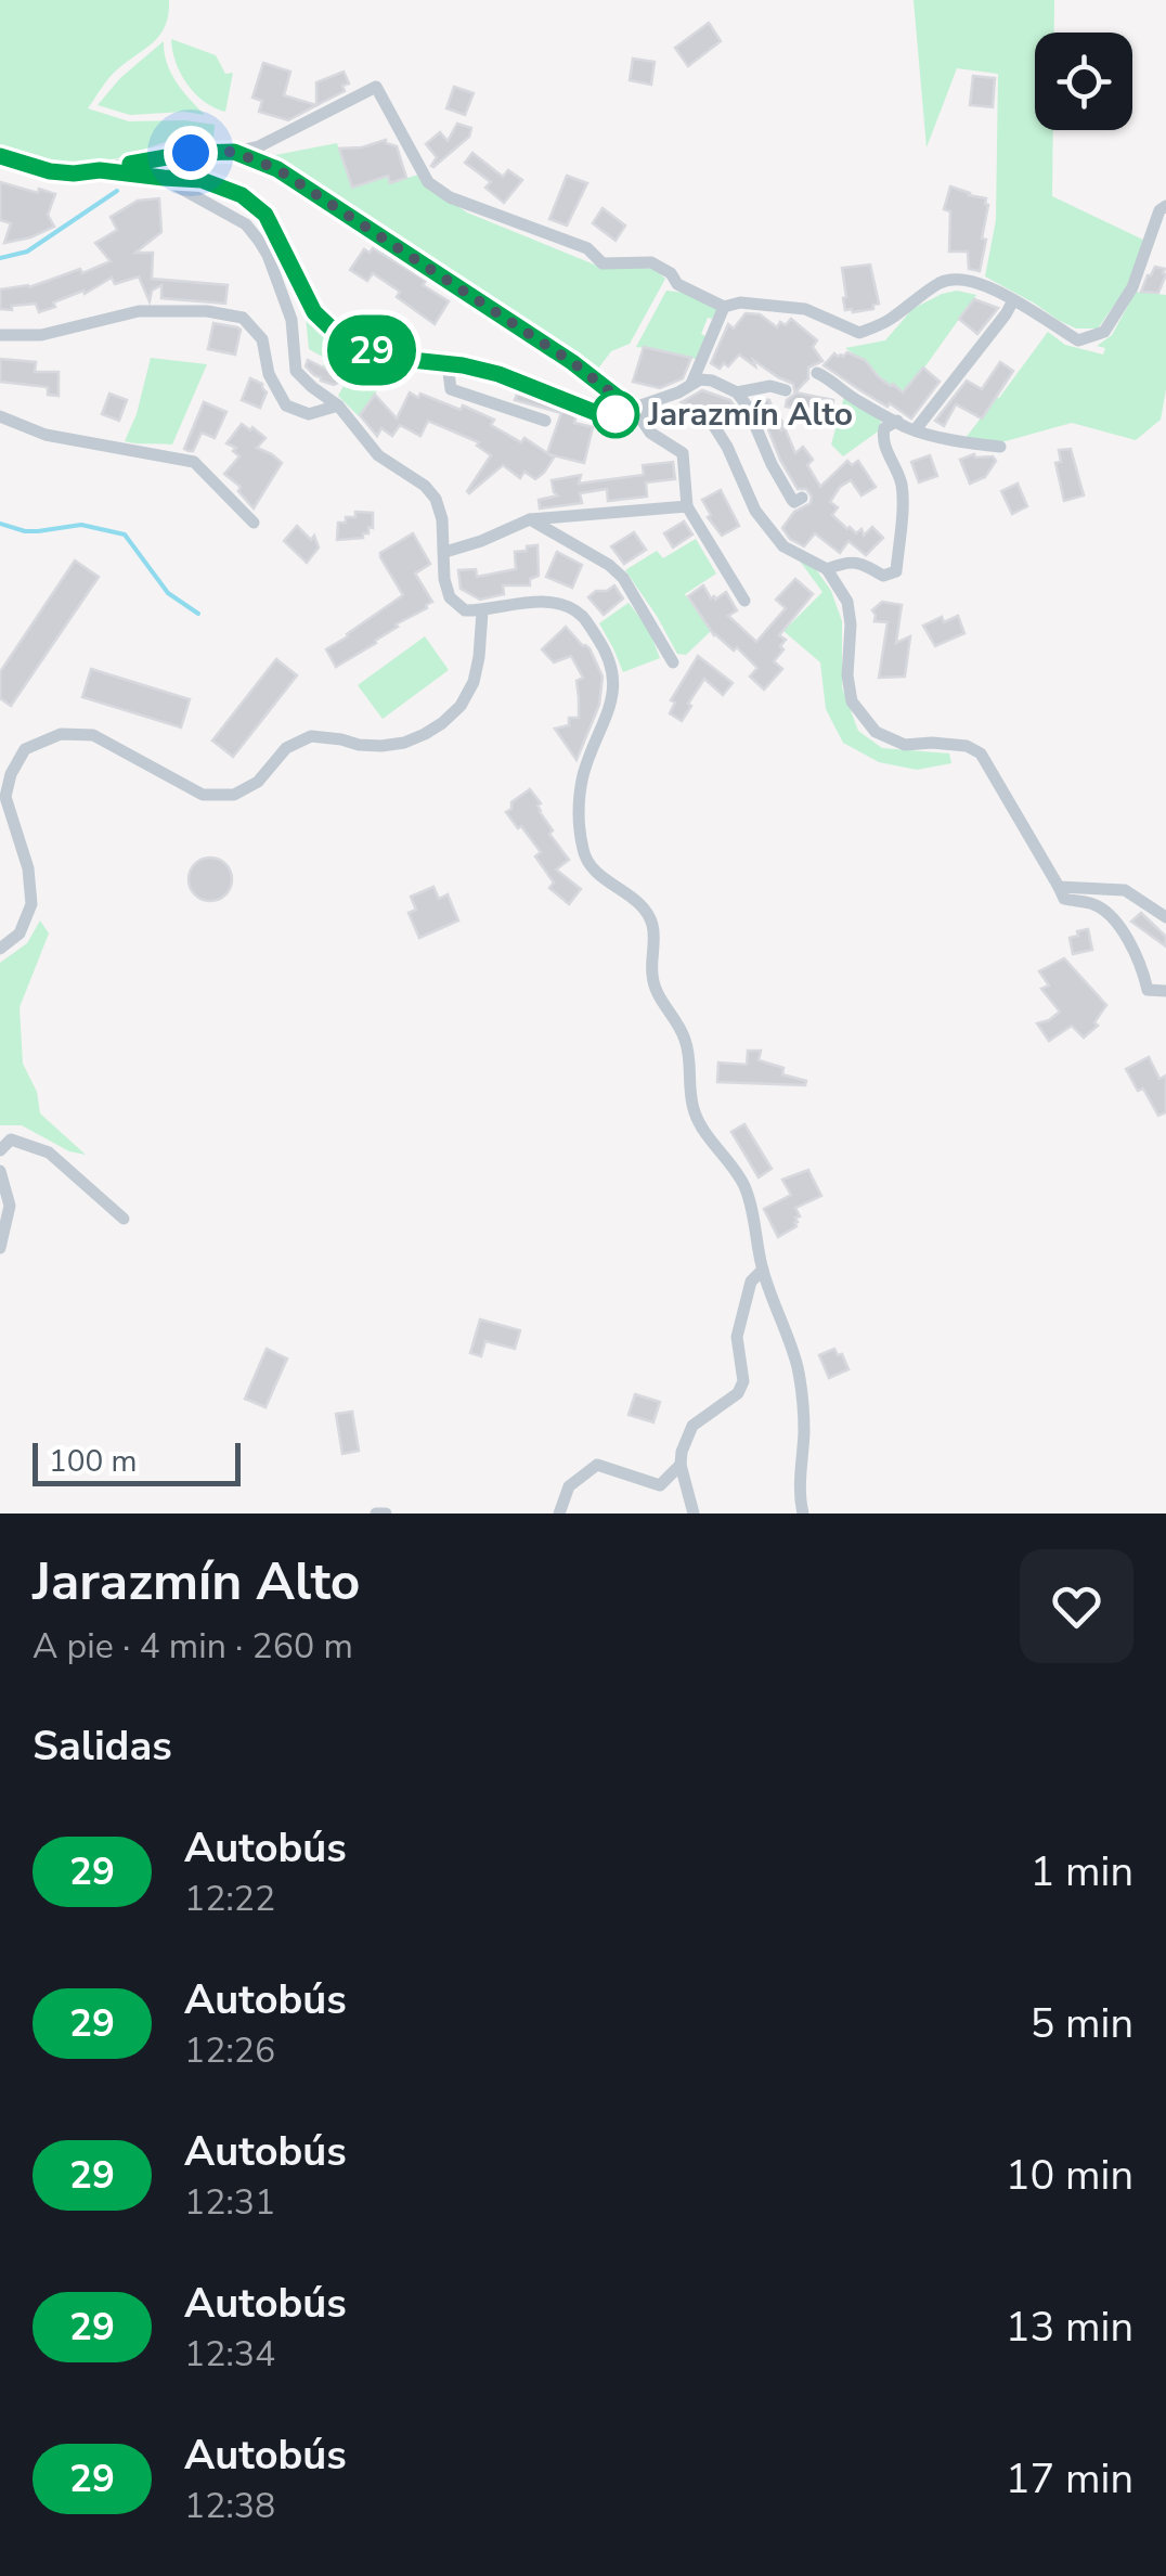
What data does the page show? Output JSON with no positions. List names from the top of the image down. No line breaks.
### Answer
{"places":["Jarazmín Alto"],"lines":["bus line 29"],"scale_bar":"100 m","page":{"on_map":"29","scale":"100 m","heading":[["Jarazmín Alto","A pie · 4 min · 260 m"],"Salidas"],"list":[{"mark":"29","name":"Autobús","note":"12:22","value":"1 min"},{"mark":"29","name":"Autobús","note":"12:26","value":"5 min"},{"mark":"29","name":"Autobús","note":"12:31","value":"10 min"},{"mark":"29","name":"Autobús","note":"12:34","value":"13 min"},{"mark":"29","name":"Autobús","note":"12:38","value":"17 min"}]}}
